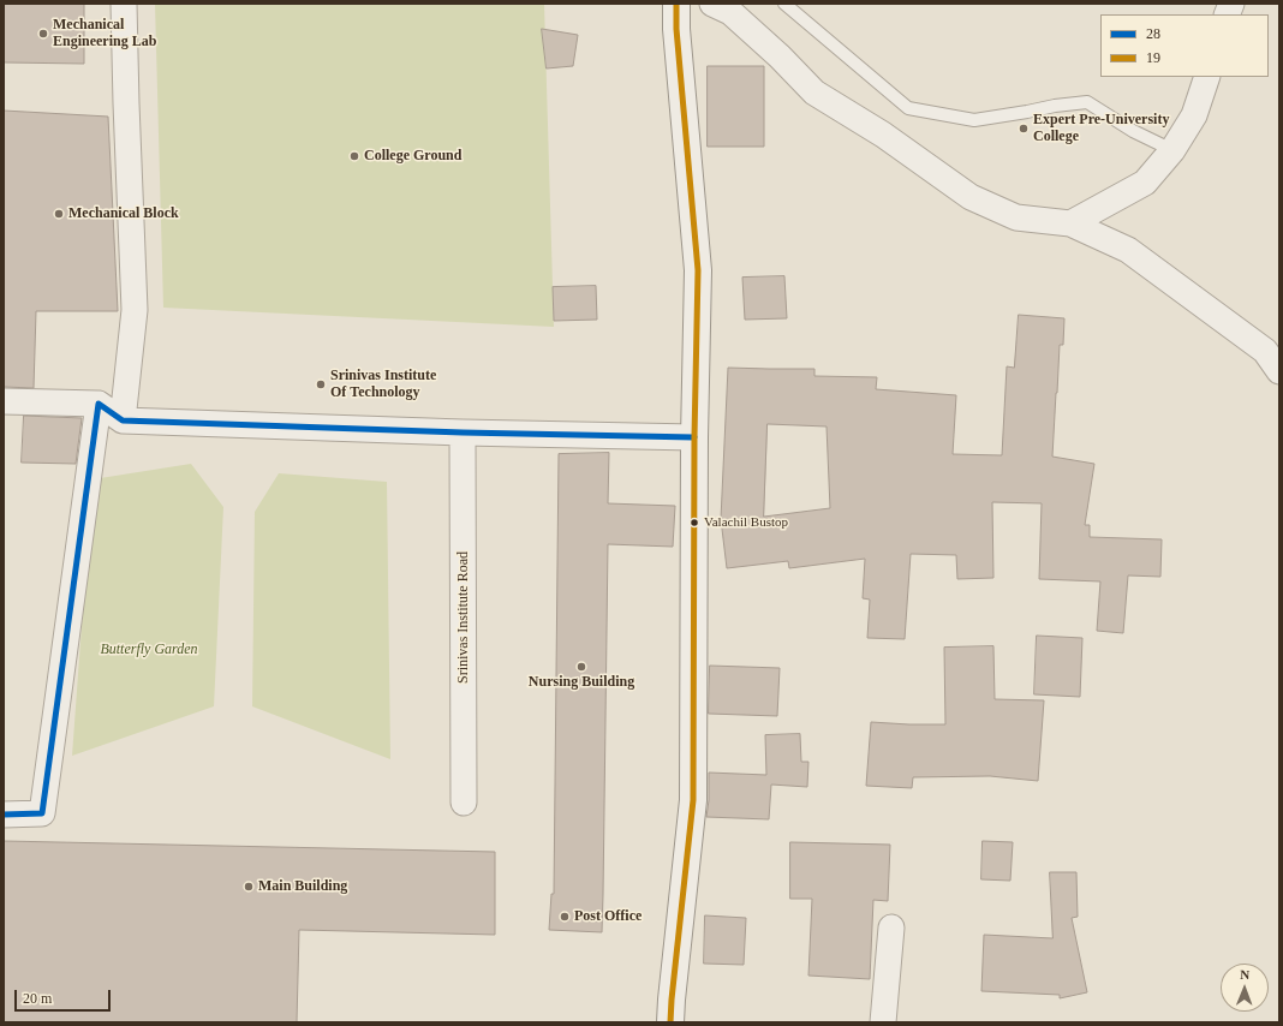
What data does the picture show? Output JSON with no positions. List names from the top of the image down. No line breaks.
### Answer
{"streets":{"street":["Srinivas Institute Road"]},"parks":["Butterfly Garden"],"places":["Mechanical Engineering Lab","Expert Pre-University College","College Ground","Mechanical Block","Srinivas Institute Of Technology","Valachil Bustop","Nursing Building","Main Building","Post Office"],"lines":["transit line 19","transit line 28"],"legend":["28","19"],"scale_bar":"20 m","north":"top"}
